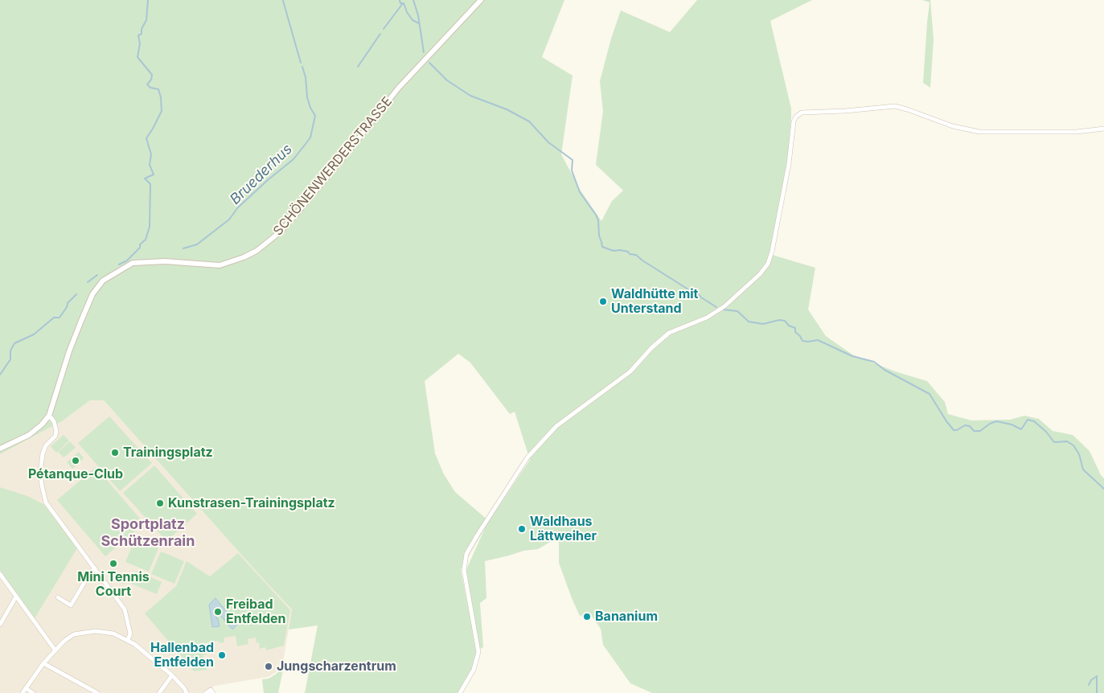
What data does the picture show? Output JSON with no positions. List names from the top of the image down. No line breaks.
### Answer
{"streets":{"street":["SCHÖNENWERDERSTRASSE"]},"districts":["Sportplatz Schützenrain"],"water":["Bruederhus"],"places":["Waldhütte mit Unterstand","Trainingsplatz","Pétanque-Club","Kunstrasen-Trainingsplatz","Waldhaus Lättweiher","Mini Tennis Court","Freibad Entfelden","Bananium","Hallenbad Entfelden","Jungscharzentrum"]}
